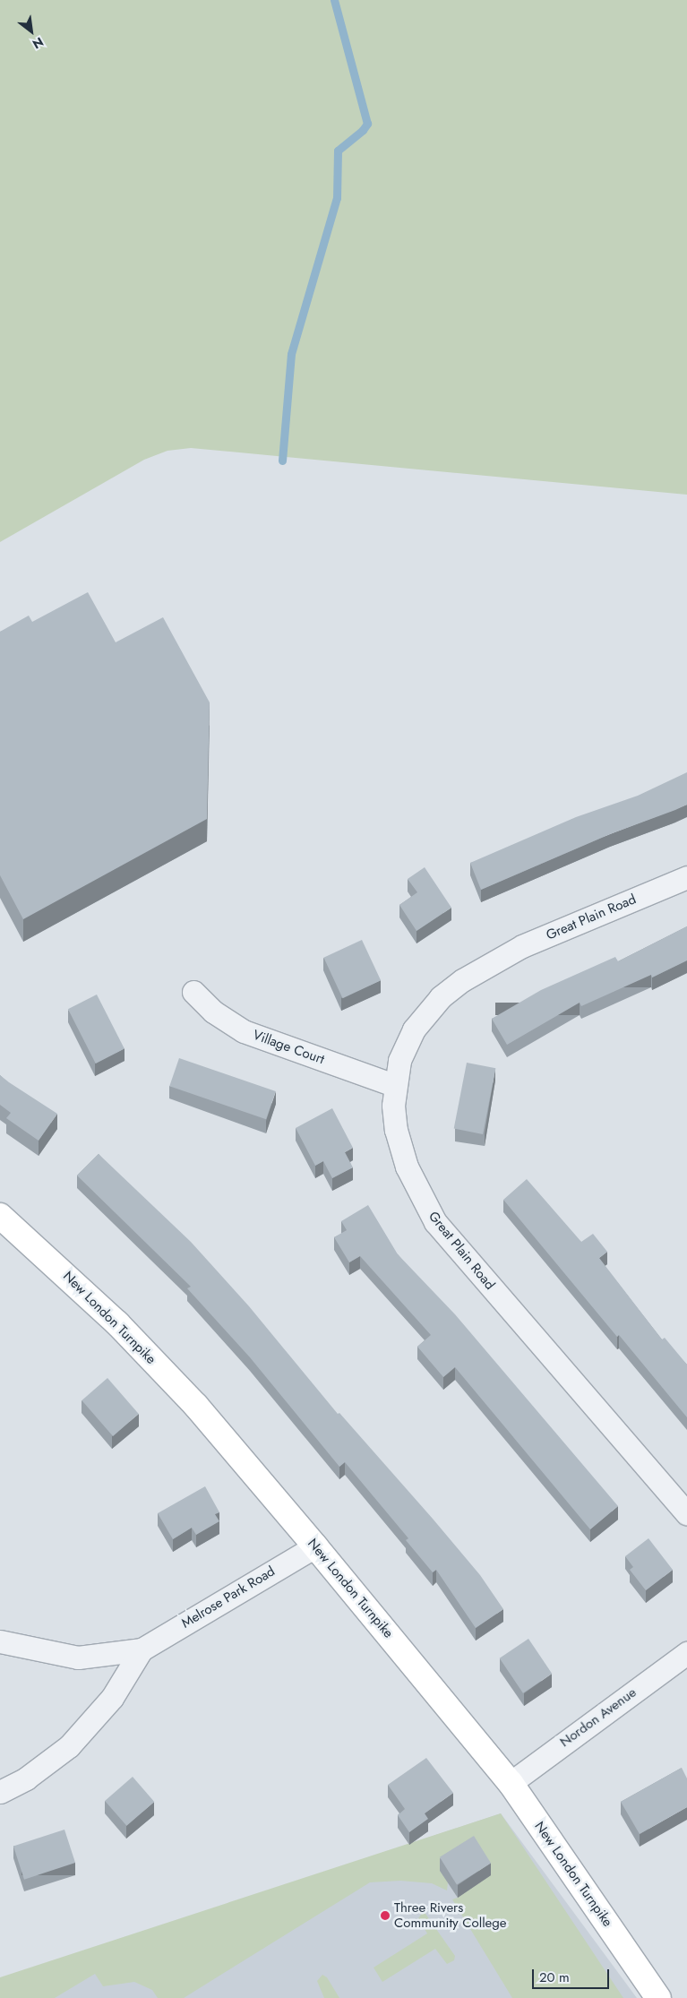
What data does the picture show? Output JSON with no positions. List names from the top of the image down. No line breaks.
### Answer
{"streets":{"main road":["New London Turnpike"],"street":["Great Plain Road","Village Court","Melrose Park Road","Nordon Avenue"]},"crossings":[["Great Plain Road","Village Court"],["New London Turnpike","Melrose Park Road"],["New London Turnpike","Nordon Avenue"]],"places":["Three Rivers Community College"],"scale_bar":"20 m","north":"bottom right"}
